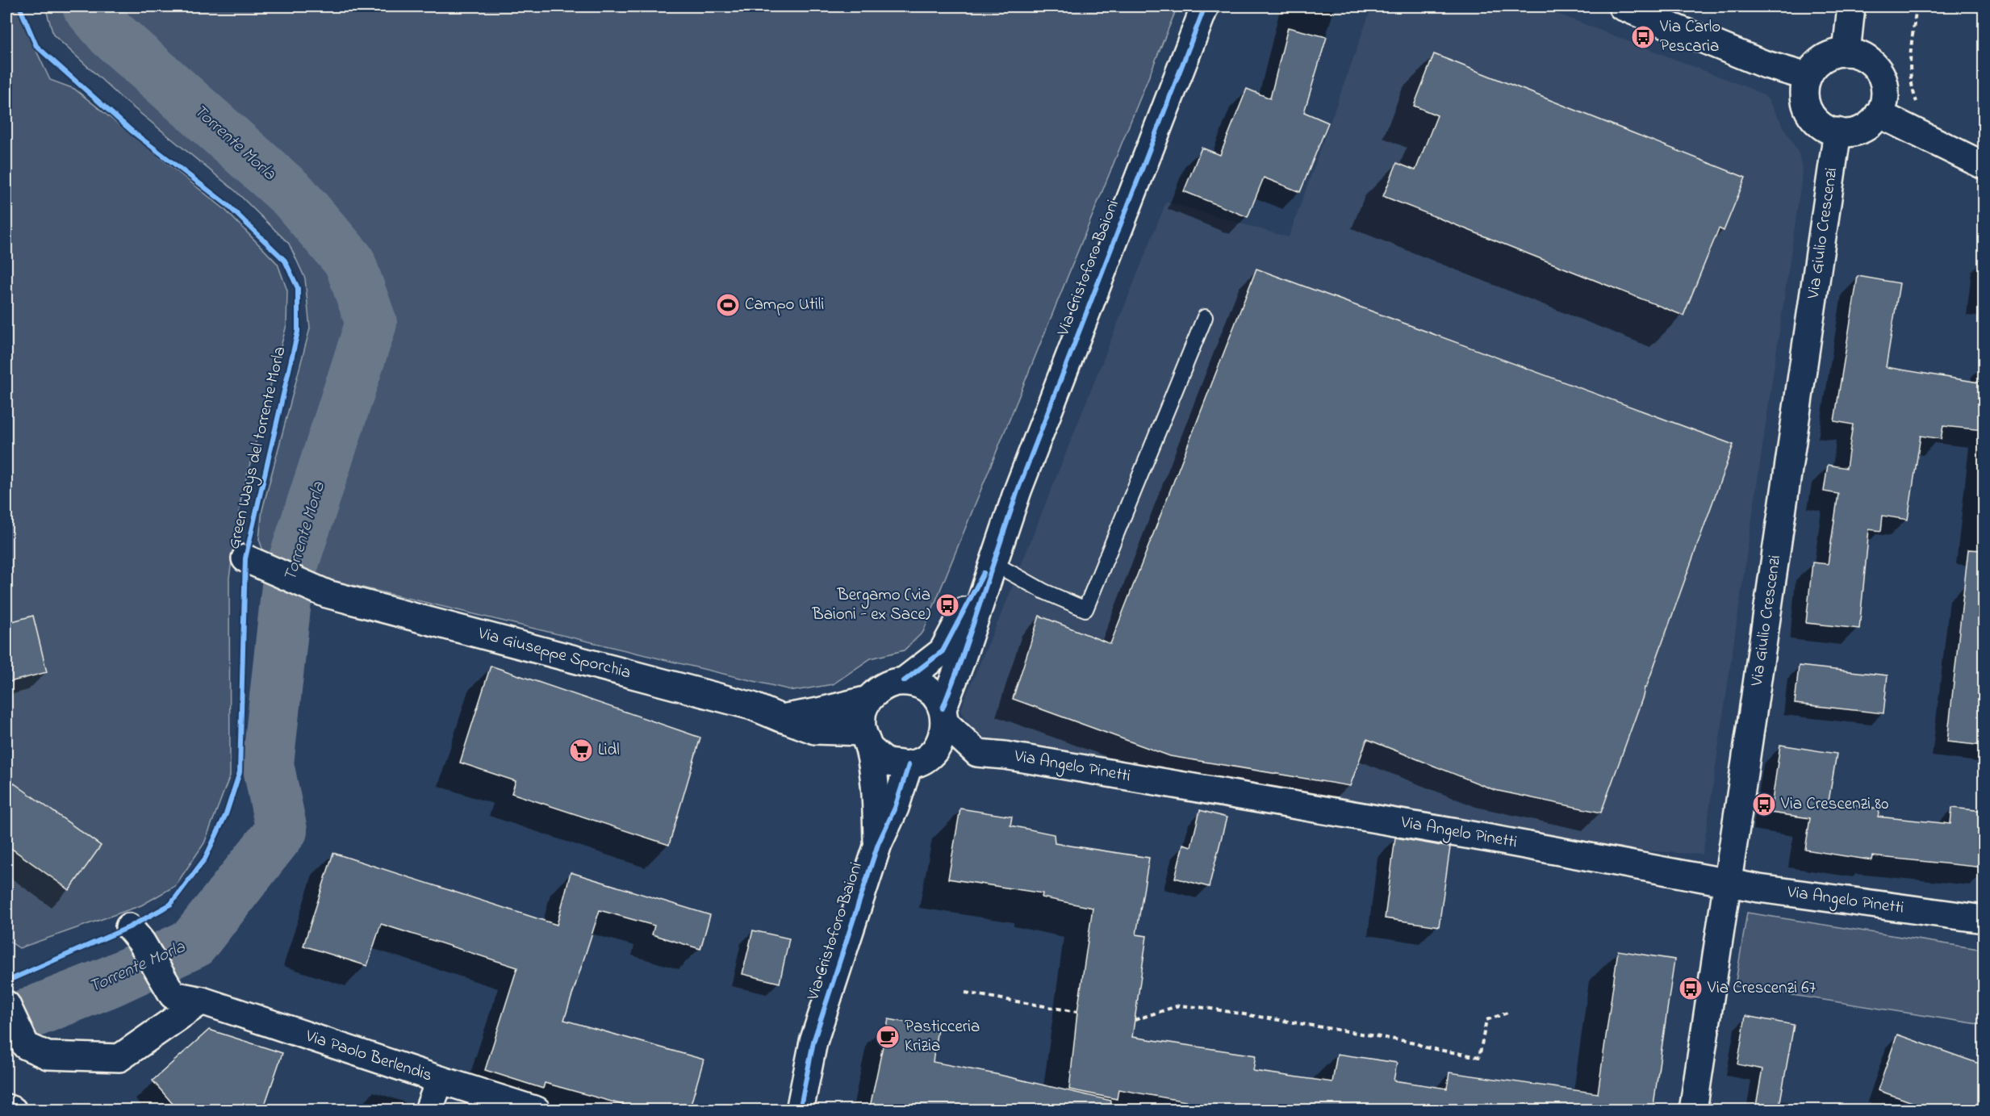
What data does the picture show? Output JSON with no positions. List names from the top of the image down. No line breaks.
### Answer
{"streets":{"street":["Via Giulio Crescenzi","Via Cristoforo Baioni","Via Giuseppe Sporchia","Via Angelo Pinetti","Via Paolo Berlendis"],"cycle path":["Green Ways del torrente Morla"]},"crossings":[["Via Giulio Crescenzi","Via Angelo Pinetti"],["Via Cristoforo Baioni","Via Giuseppe Sporchia"],["Via Cristoforo Baioni","Via Angelo Pinetti"],["Via Giuseppe Sporchia","Via Angelo Pinetti"]],"water":["Torrente Morla"],"places":{"bus stop":["Via Carlo Pescaria","Bergamo (via Baioni - ex Sace)","Via Crescenzi 80","Via Crescenzi 67"],"sports":["Campo Utili"],"supermarket":["Lidl"],"cafe":["Pasticceria Krizia"]}}
